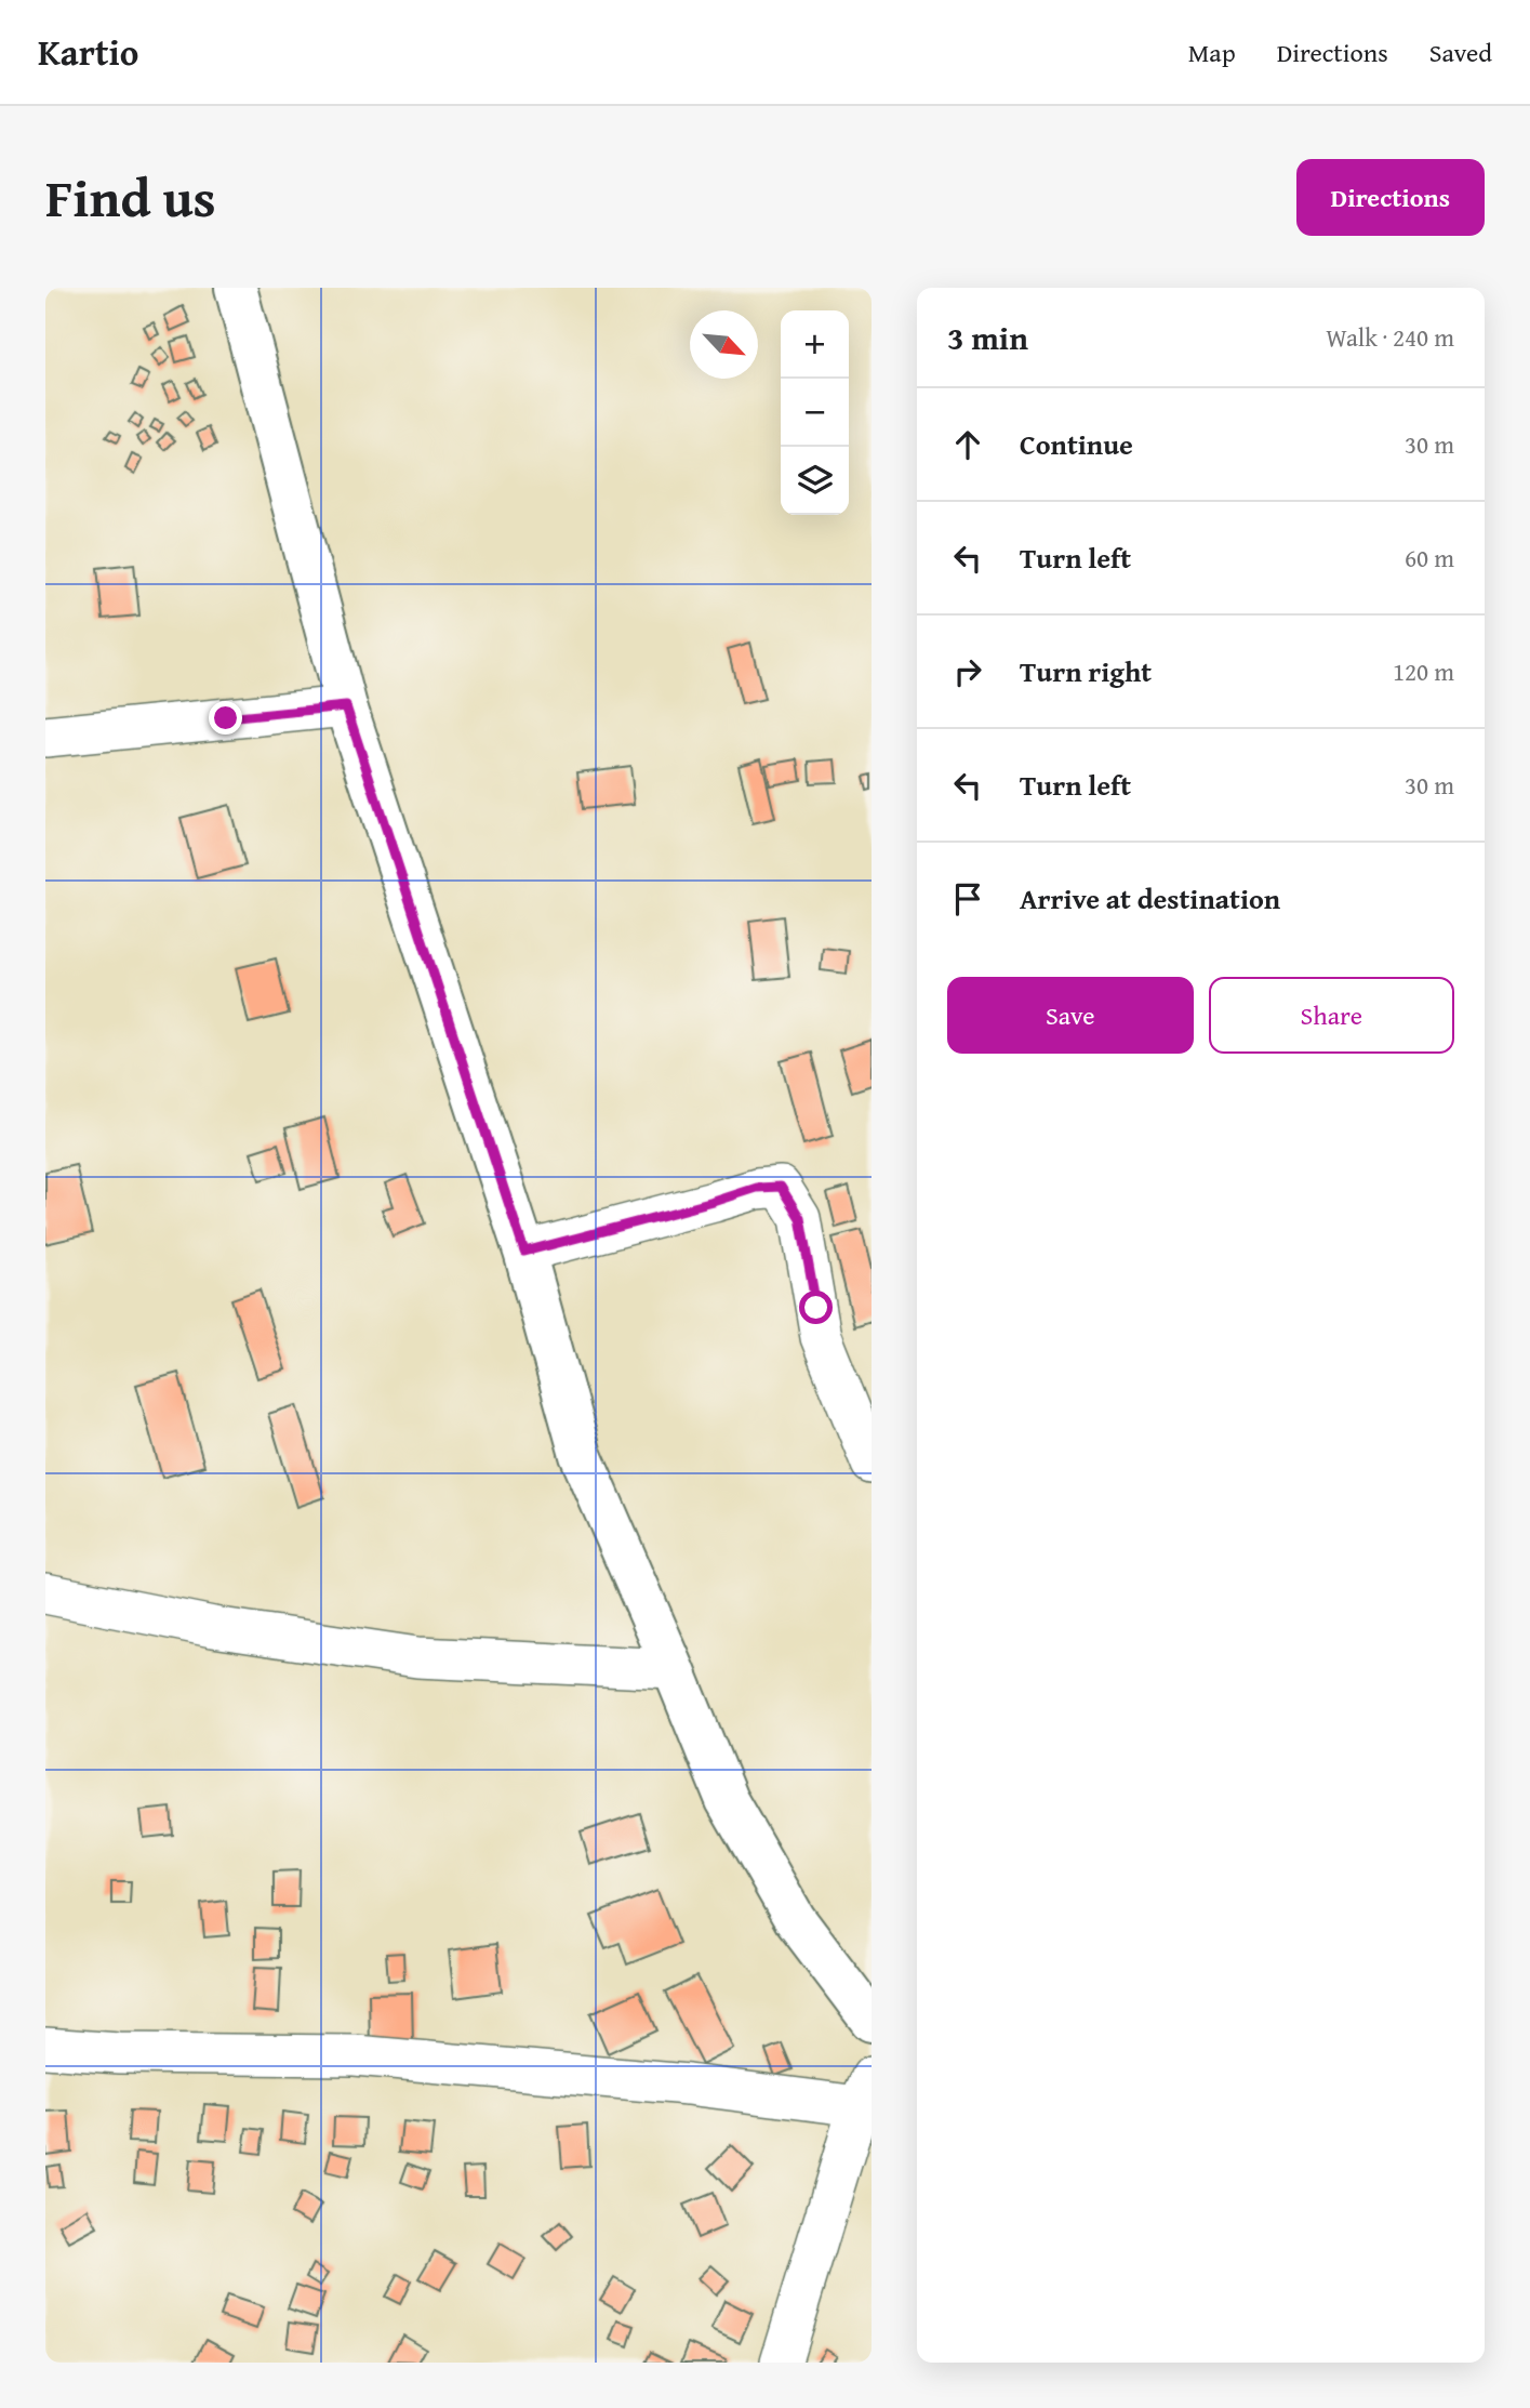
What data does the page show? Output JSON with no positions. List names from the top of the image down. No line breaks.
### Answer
{"north":"bottom right","page":{"header":"Kartio","nav":["Map","Directions","Saved"],"title":"Find us","buttons":["Directions",["Save","Share"]],"heading":["3 min","Walk · 240 m"],"map_buttons":["+","−"],"list":[["Continue","30 m"],["Turn left","60 m"],["Turn right","120 m"],["Turn left","30 m"],"Arrive at destination"]}}
